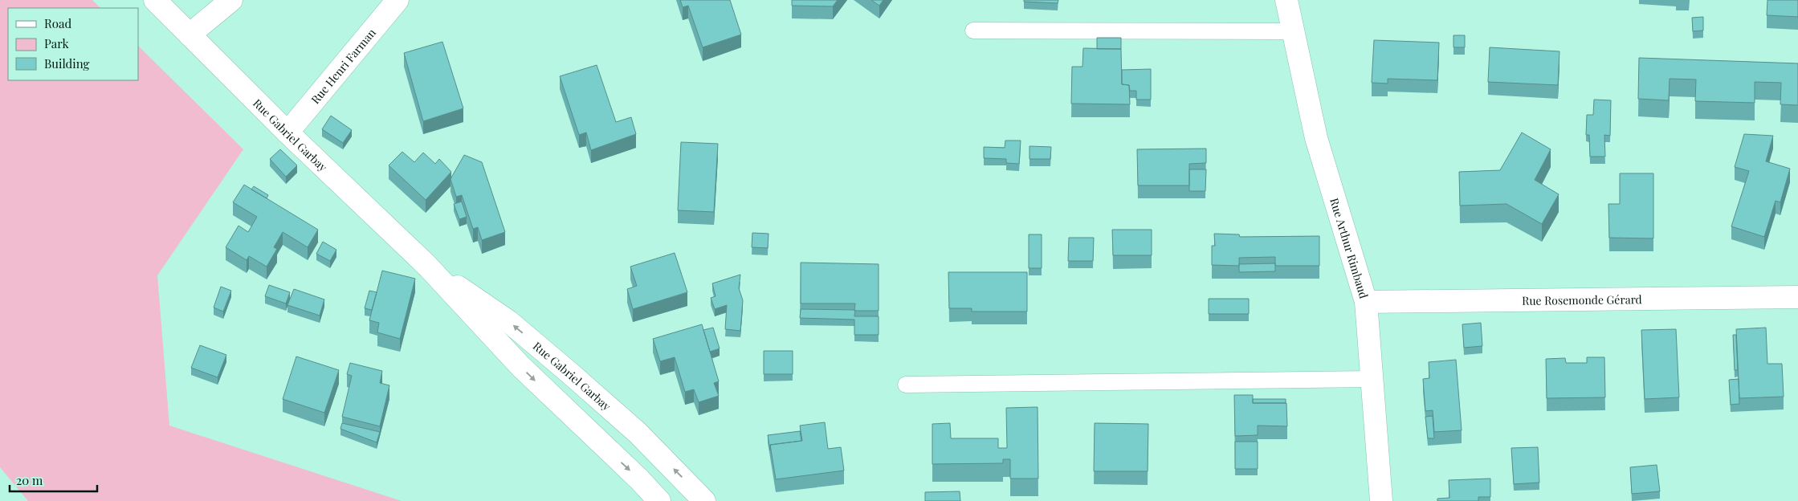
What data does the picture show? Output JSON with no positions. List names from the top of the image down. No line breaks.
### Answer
{"streets":{"street":["Rue Henri Farman","Rue Gabriel Garbay","Rue Arthur Rimbaud","Rue Rosemonde Gérard"]},"crossings":[["Rue Henri Farman","Rue Gabriel Garbay"],["Rue Arthur Rimbaud","Rue Rosemonde Gérard"]],"legend":["Road","Park","Building"],"scale_bar":"20 m"}
